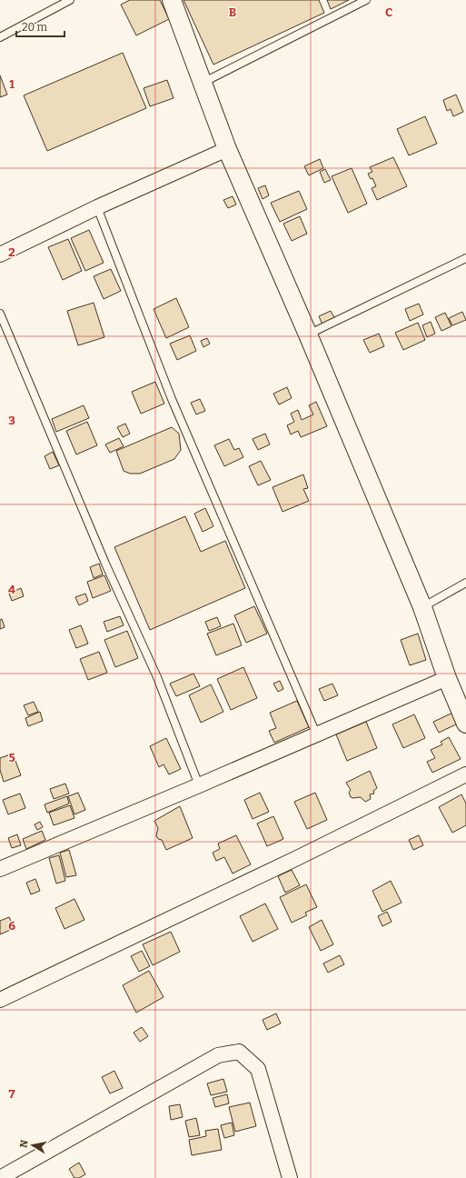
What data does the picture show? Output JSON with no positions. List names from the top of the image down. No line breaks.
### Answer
{"scale_bar":"20 m","north":"left","grid":{"columns":["B","C"],"rows":["1","2","3","4","5","6","7"]}}
